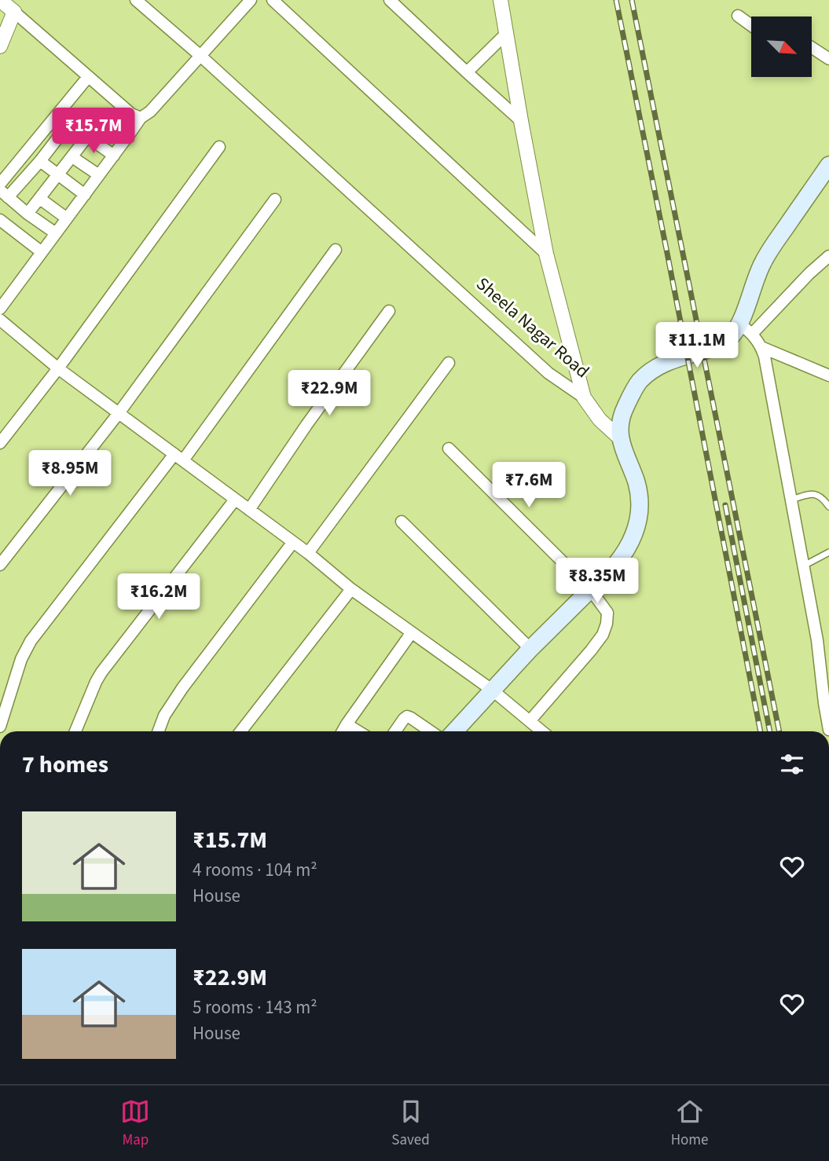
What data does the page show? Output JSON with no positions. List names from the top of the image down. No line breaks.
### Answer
{"streets":{"main road":["Sheela Nagar Road"]},"north":"bottom right","page":{"price":["₹15.7M","₹11.1M","₹22.9M","₹8.95M","₹7.6M","₹8.35M","₹16.2M"],"heading":"7 homes","list":[{"name":"₹15.7M","note":"4 rooms · 104 m² · House"},{"name":"₹22.9M","note":"5 rooms · 143 m² · House"}],"tabs":["Map","Saved","Home"]}}
